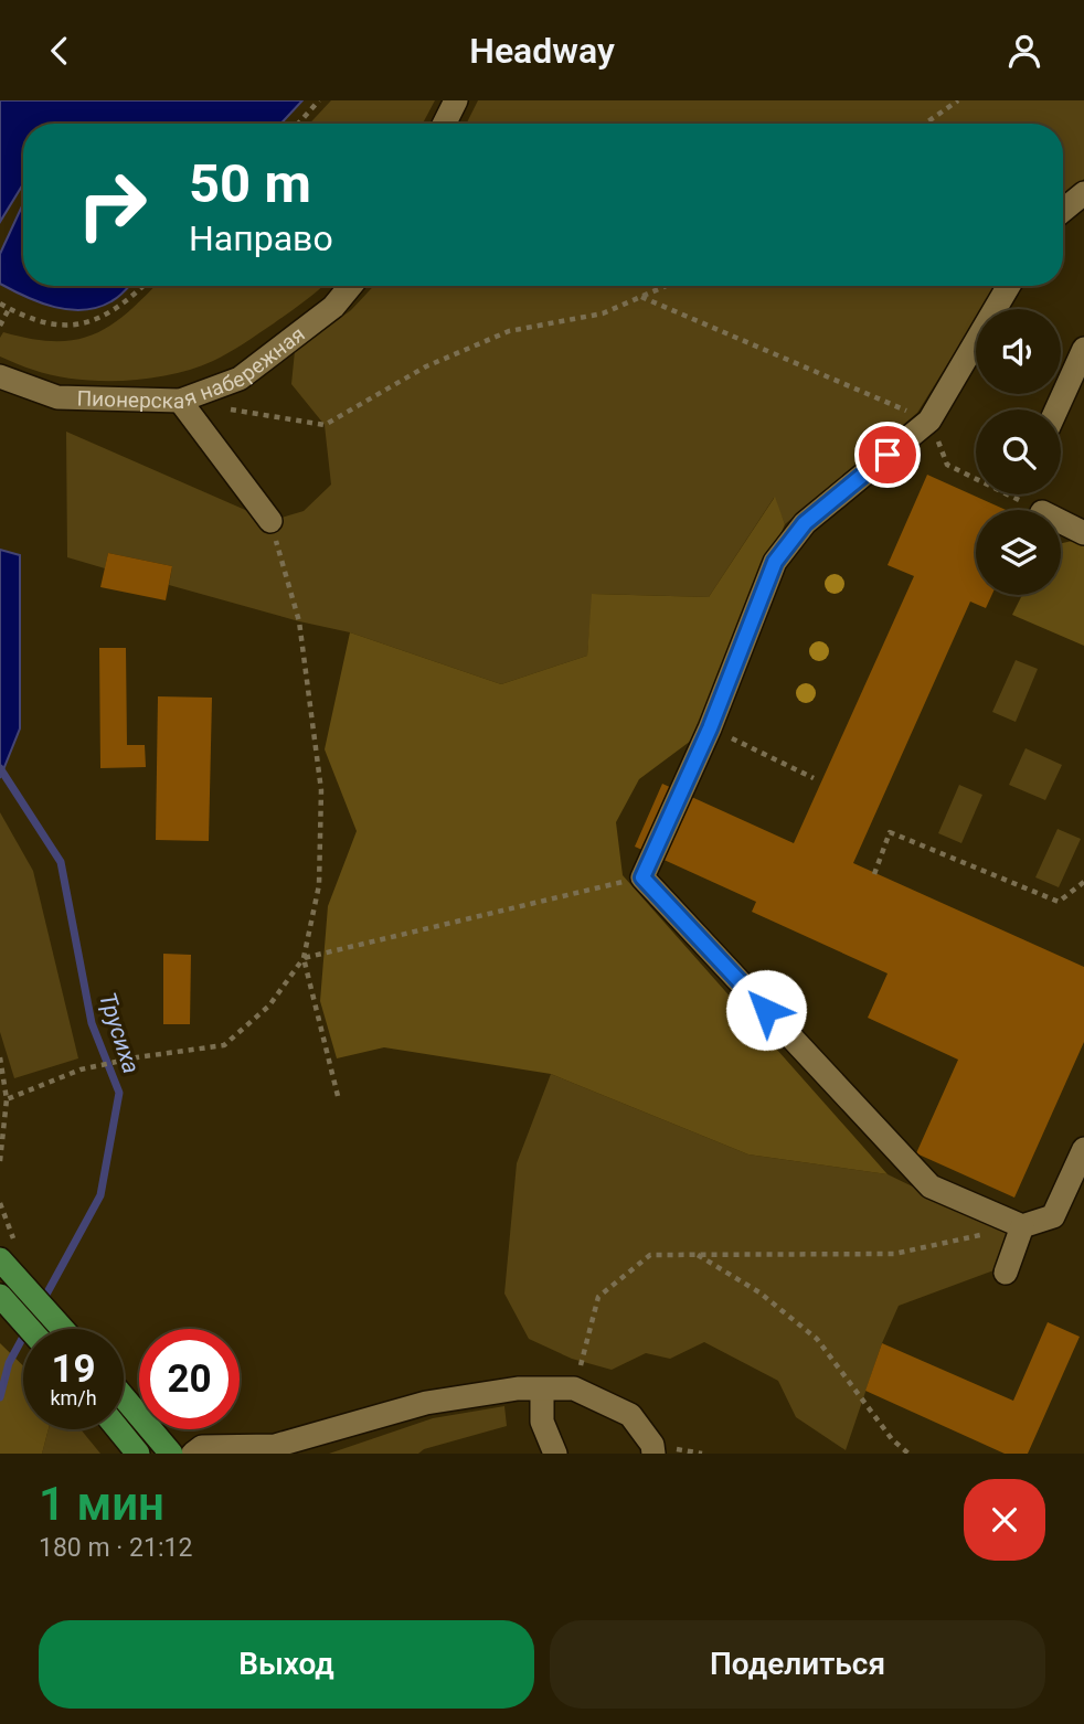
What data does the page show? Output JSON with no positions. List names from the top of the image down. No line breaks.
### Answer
{"streets":{"street":["Пионерская набережная"]},"water":["Трусиха"],"page":{"header":"Headway","turn":["50 m","Направо"],"speed":"19 km/h","limit":"20","heading":["1 мин","180 m · 21:12"],"buttons":["Выход","Поделиться"]}}
